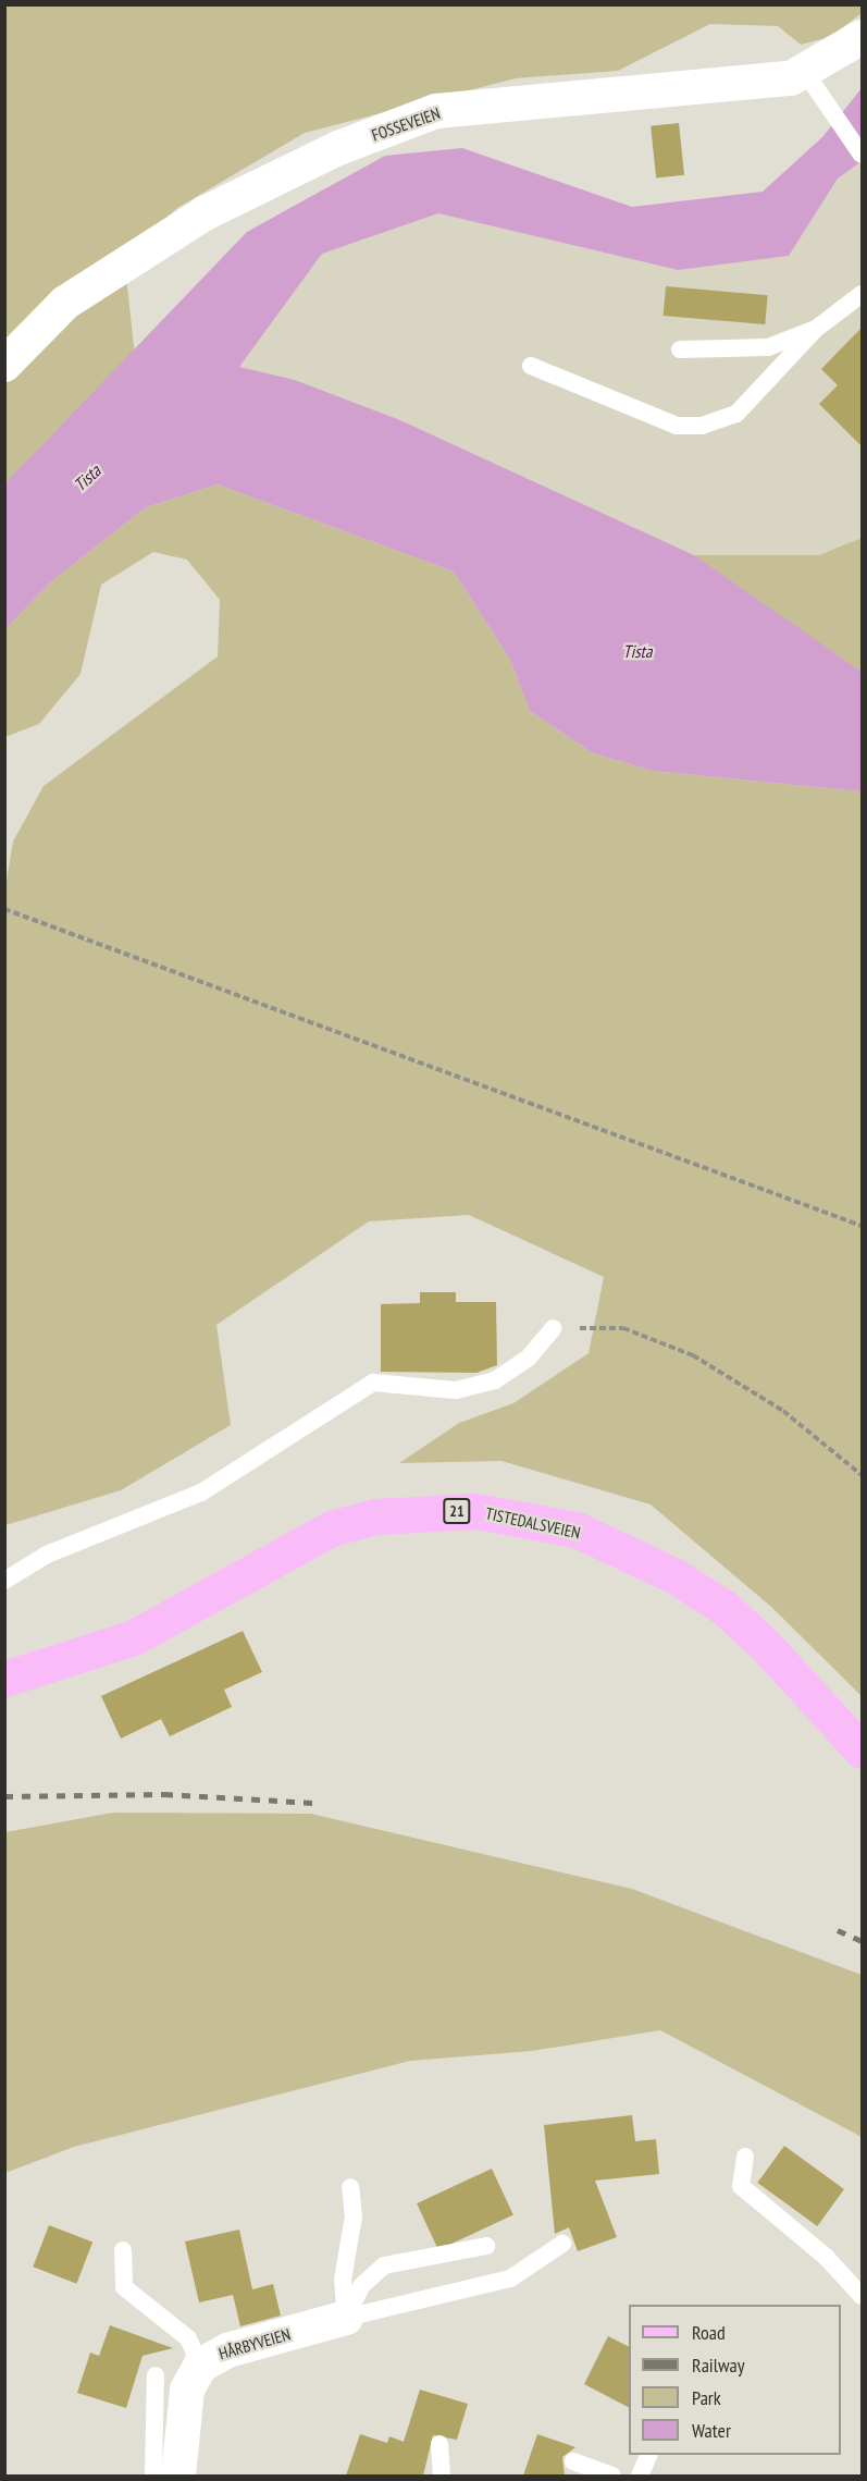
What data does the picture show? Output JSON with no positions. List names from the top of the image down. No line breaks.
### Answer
{"streets":{"main road":["21","TISTEDALSVEIEN"],"street":["FOSSEVEIEN","HÅRBYVEIEN"]},"water":["Tista"],"legend":["Road","Railway","Park","Water"]}
